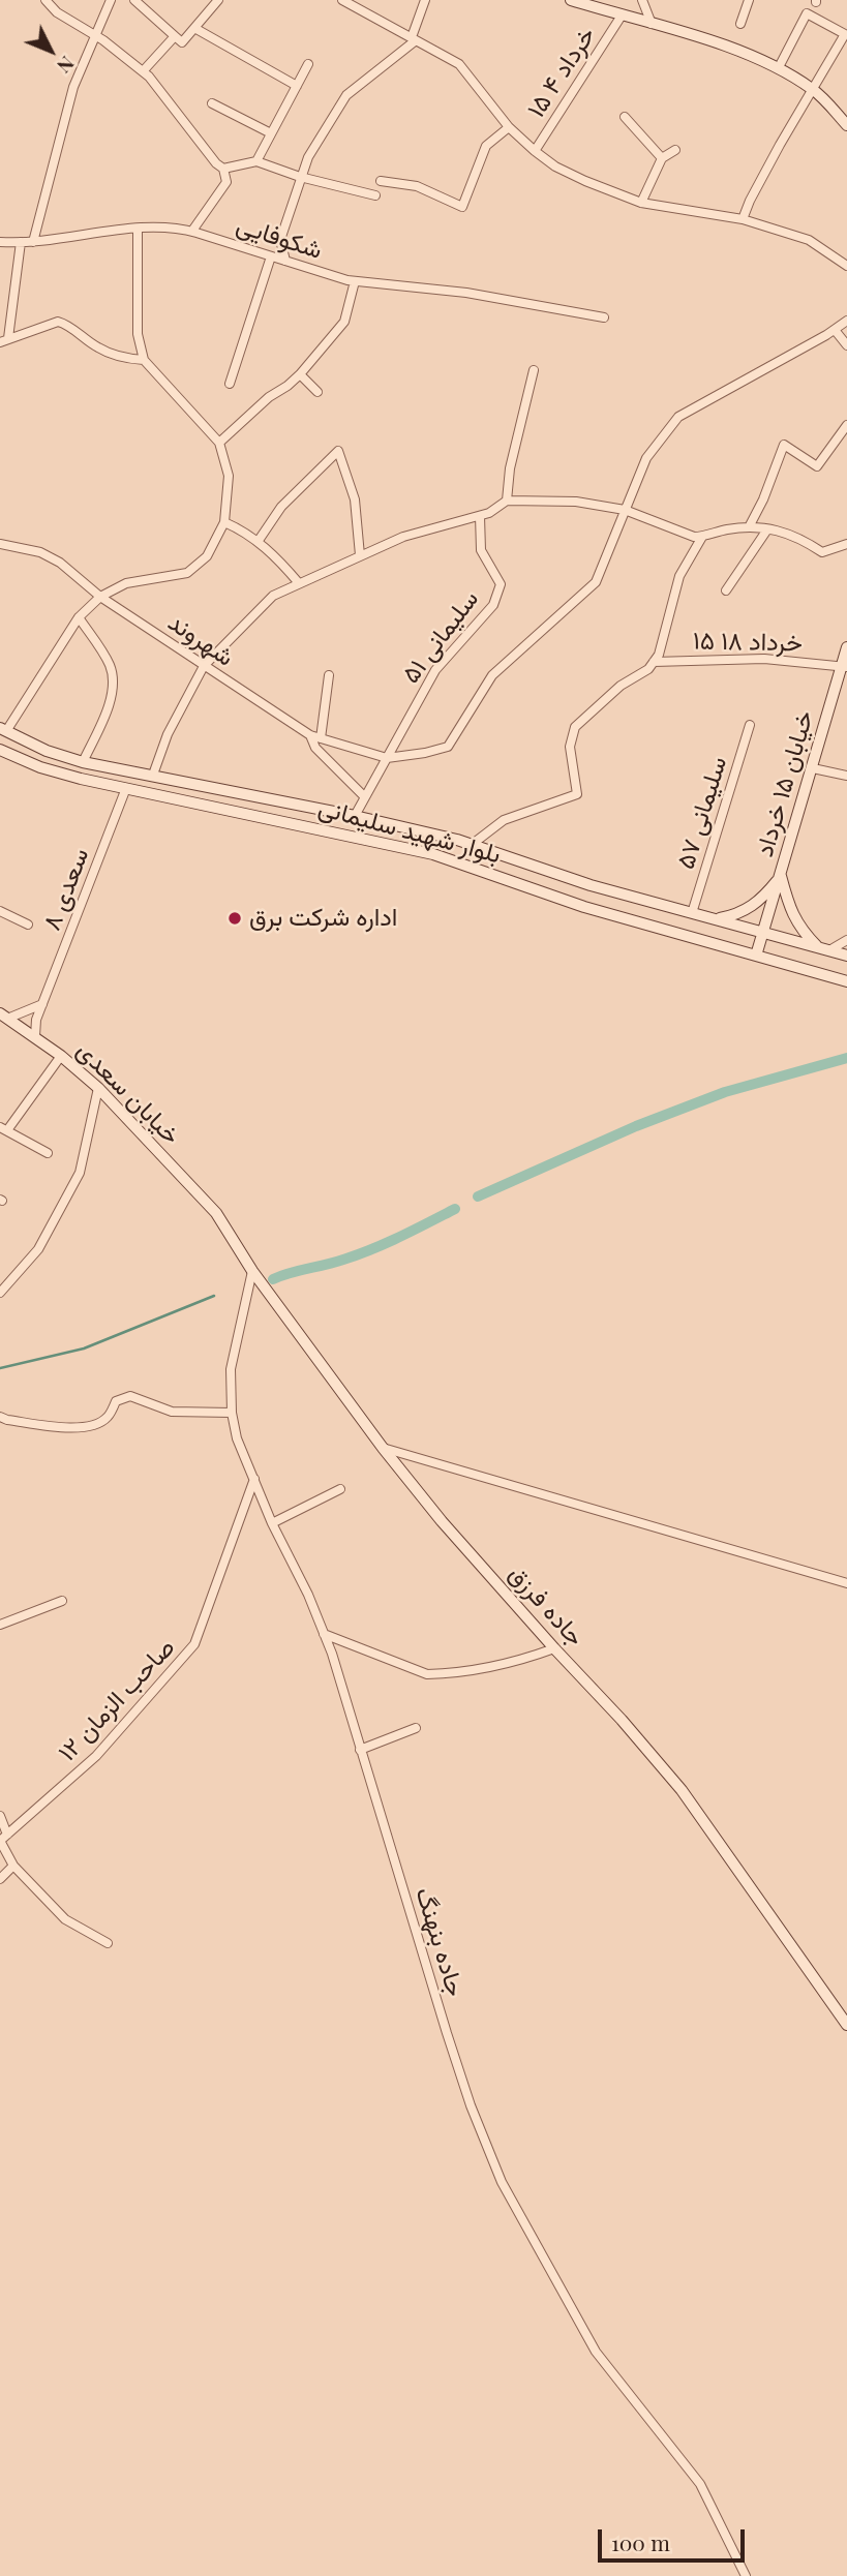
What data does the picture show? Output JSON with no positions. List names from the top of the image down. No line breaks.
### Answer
{"streets":{"main road":["خیابان ۱۵ خرداد","بلوار شهید سلیمانی","خیابان سعدی","جاده فرزق"],"street":["۱۵ خرداد ۴","شکوفایی","سلیمانی ۵۱","شهروند","۱۵ خرداد ۱۸","سلیمانی ۵۷","سعدی ۸","صاحب الزمان ۱۲","جاده بنهنگ"]},"crossings":[["سلیمانی ۵۱","شهروند"],["سلیمانی ۵۱","بلوار شهید سلیمانی"],["۱۵ خرداد ۱۸","خیابان ۱۵ خرداد"],["خیابان ۱۵ خرداد","بلوار شهید سلیمانی"],["سلیمانی ۵۷","بلوار شهید سلیمانی"],["بلوار شهید سلیمانی","سعدی ۸"],["سعدی ۸","خیابان سعدی"],["خیابان سعدی","جاده فرزق"],["جاده فرزق","جاده بنهنگ"],["صاحب الزمان ۱۲","جاده بنهنگ"]],"places":["اداره شرکت برق"],"scale_bar":"100 m","north":"bottom right"}
